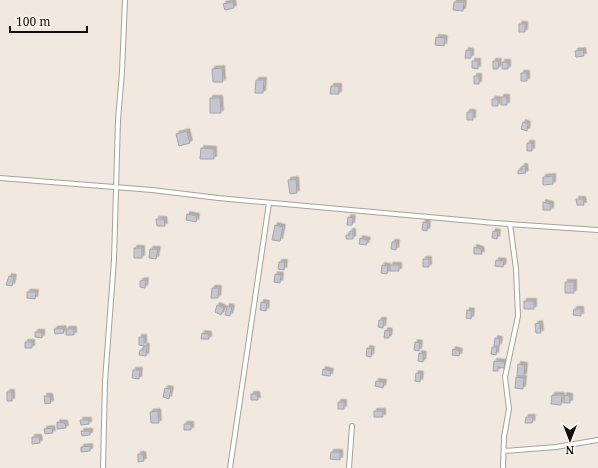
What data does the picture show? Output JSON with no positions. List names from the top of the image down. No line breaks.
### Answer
{"scale_bar":"100 m","north":"bottom"}
